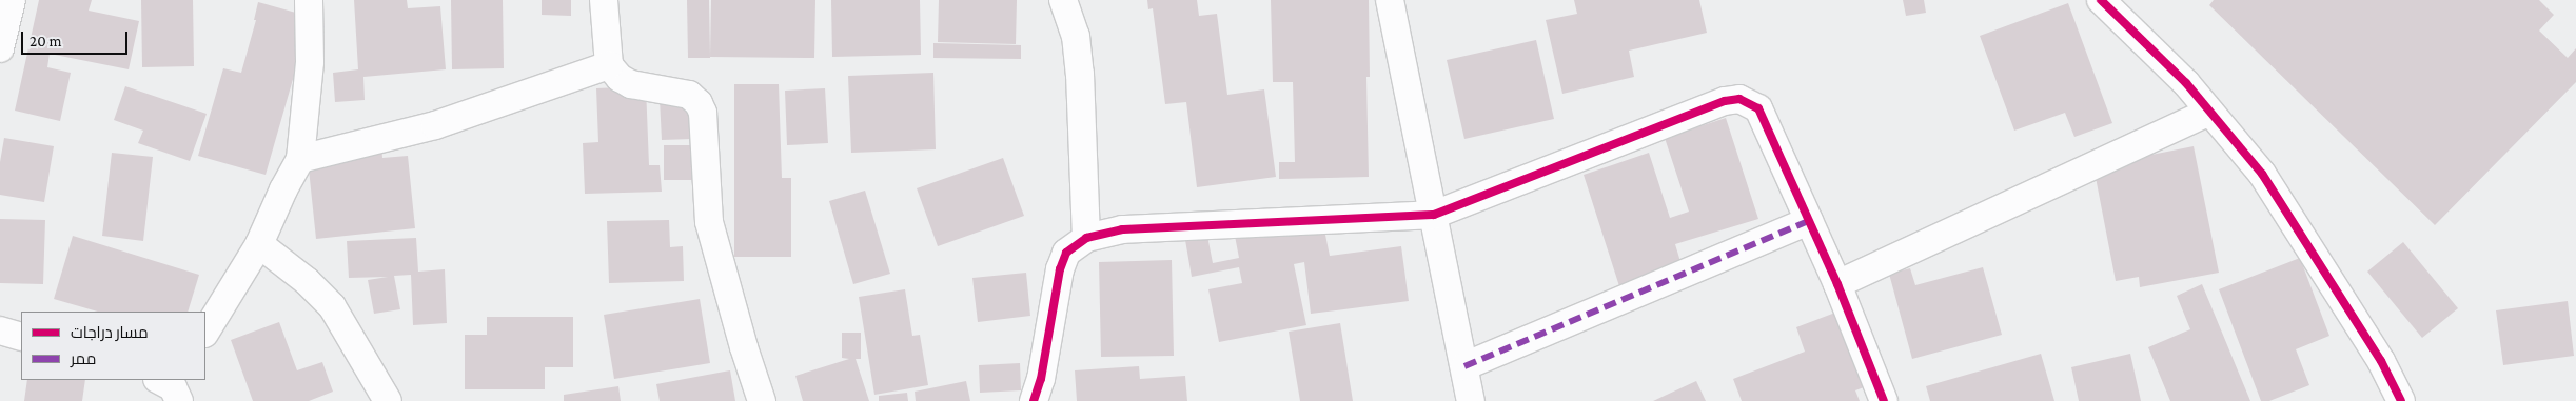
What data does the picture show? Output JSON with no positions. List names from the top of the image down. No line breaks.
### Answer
{"legend":["مسار دراجات","ممر"],"scale_bar":"20 m"}
